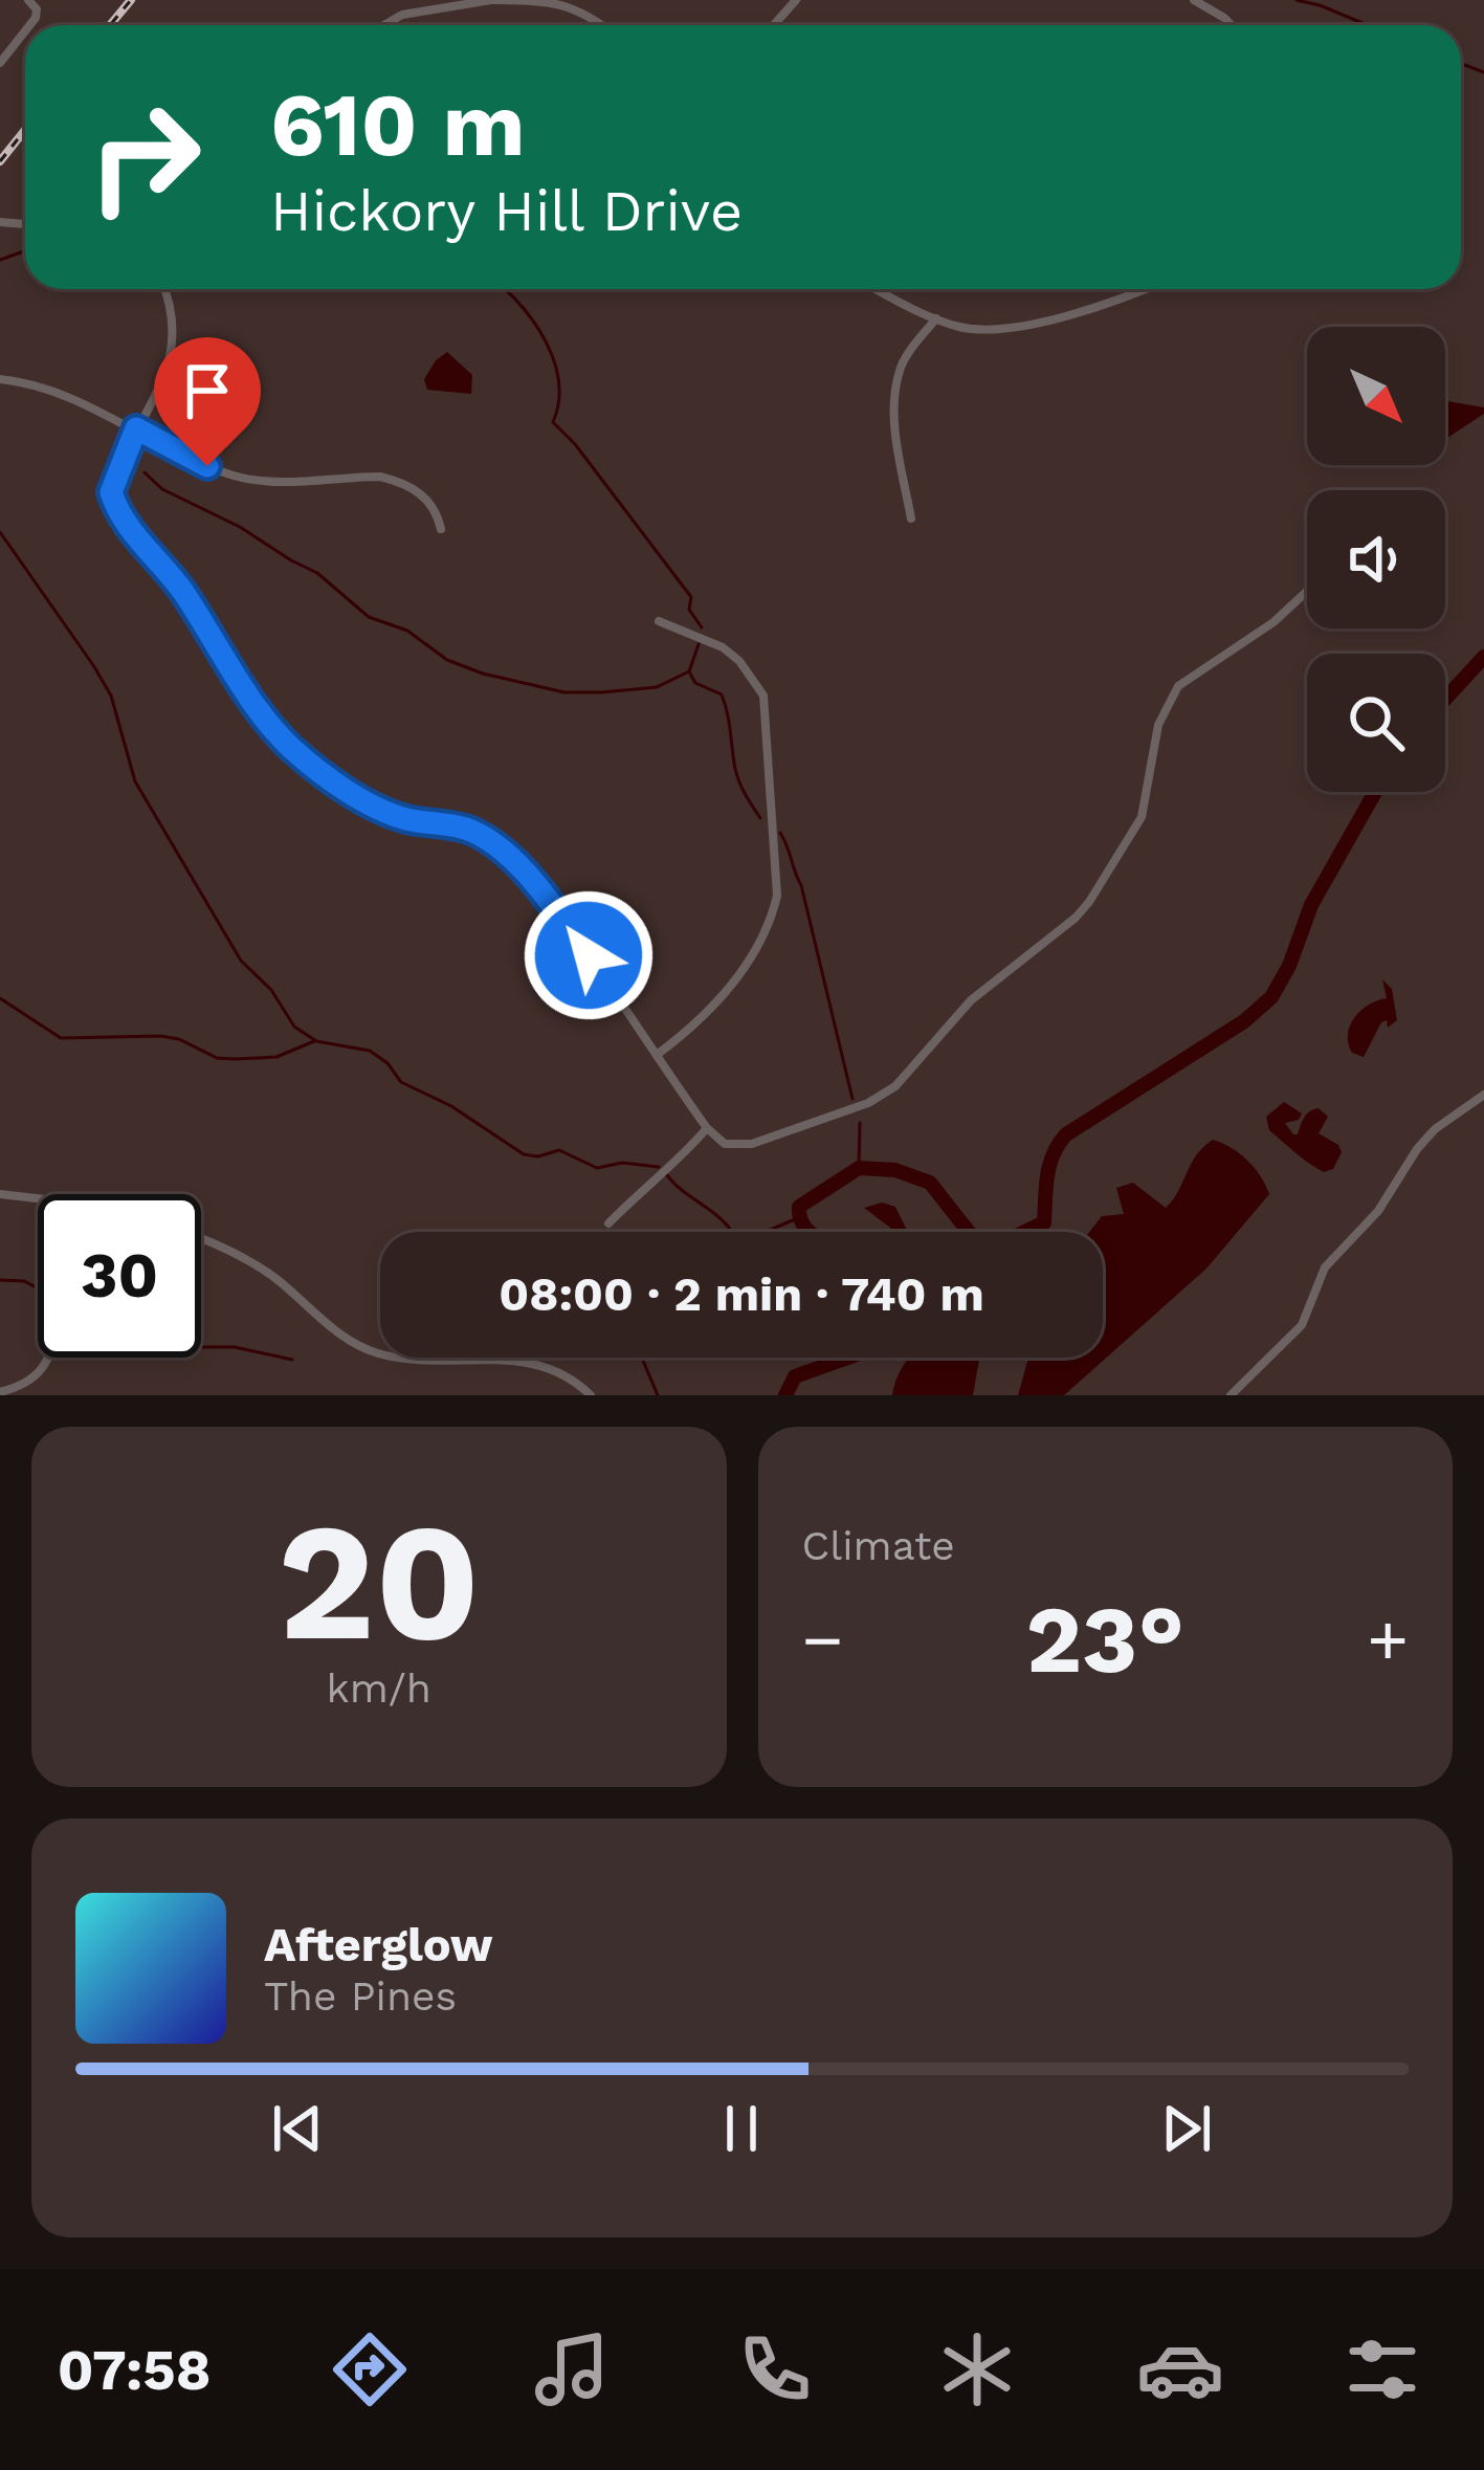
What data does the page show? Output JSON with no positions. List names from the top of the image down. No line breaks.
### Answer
{"north":"bottom right","page":{"turn":["610 m","Hickory Hill Drive"],"limit":"30","trip":"08:00 · 2 min · 740 m","tile":[["20","km/h"],"Climate"],"heat":["−","23°","+"],"song":["Afterglow","The Pines"],"tabs":"07:58"}}
